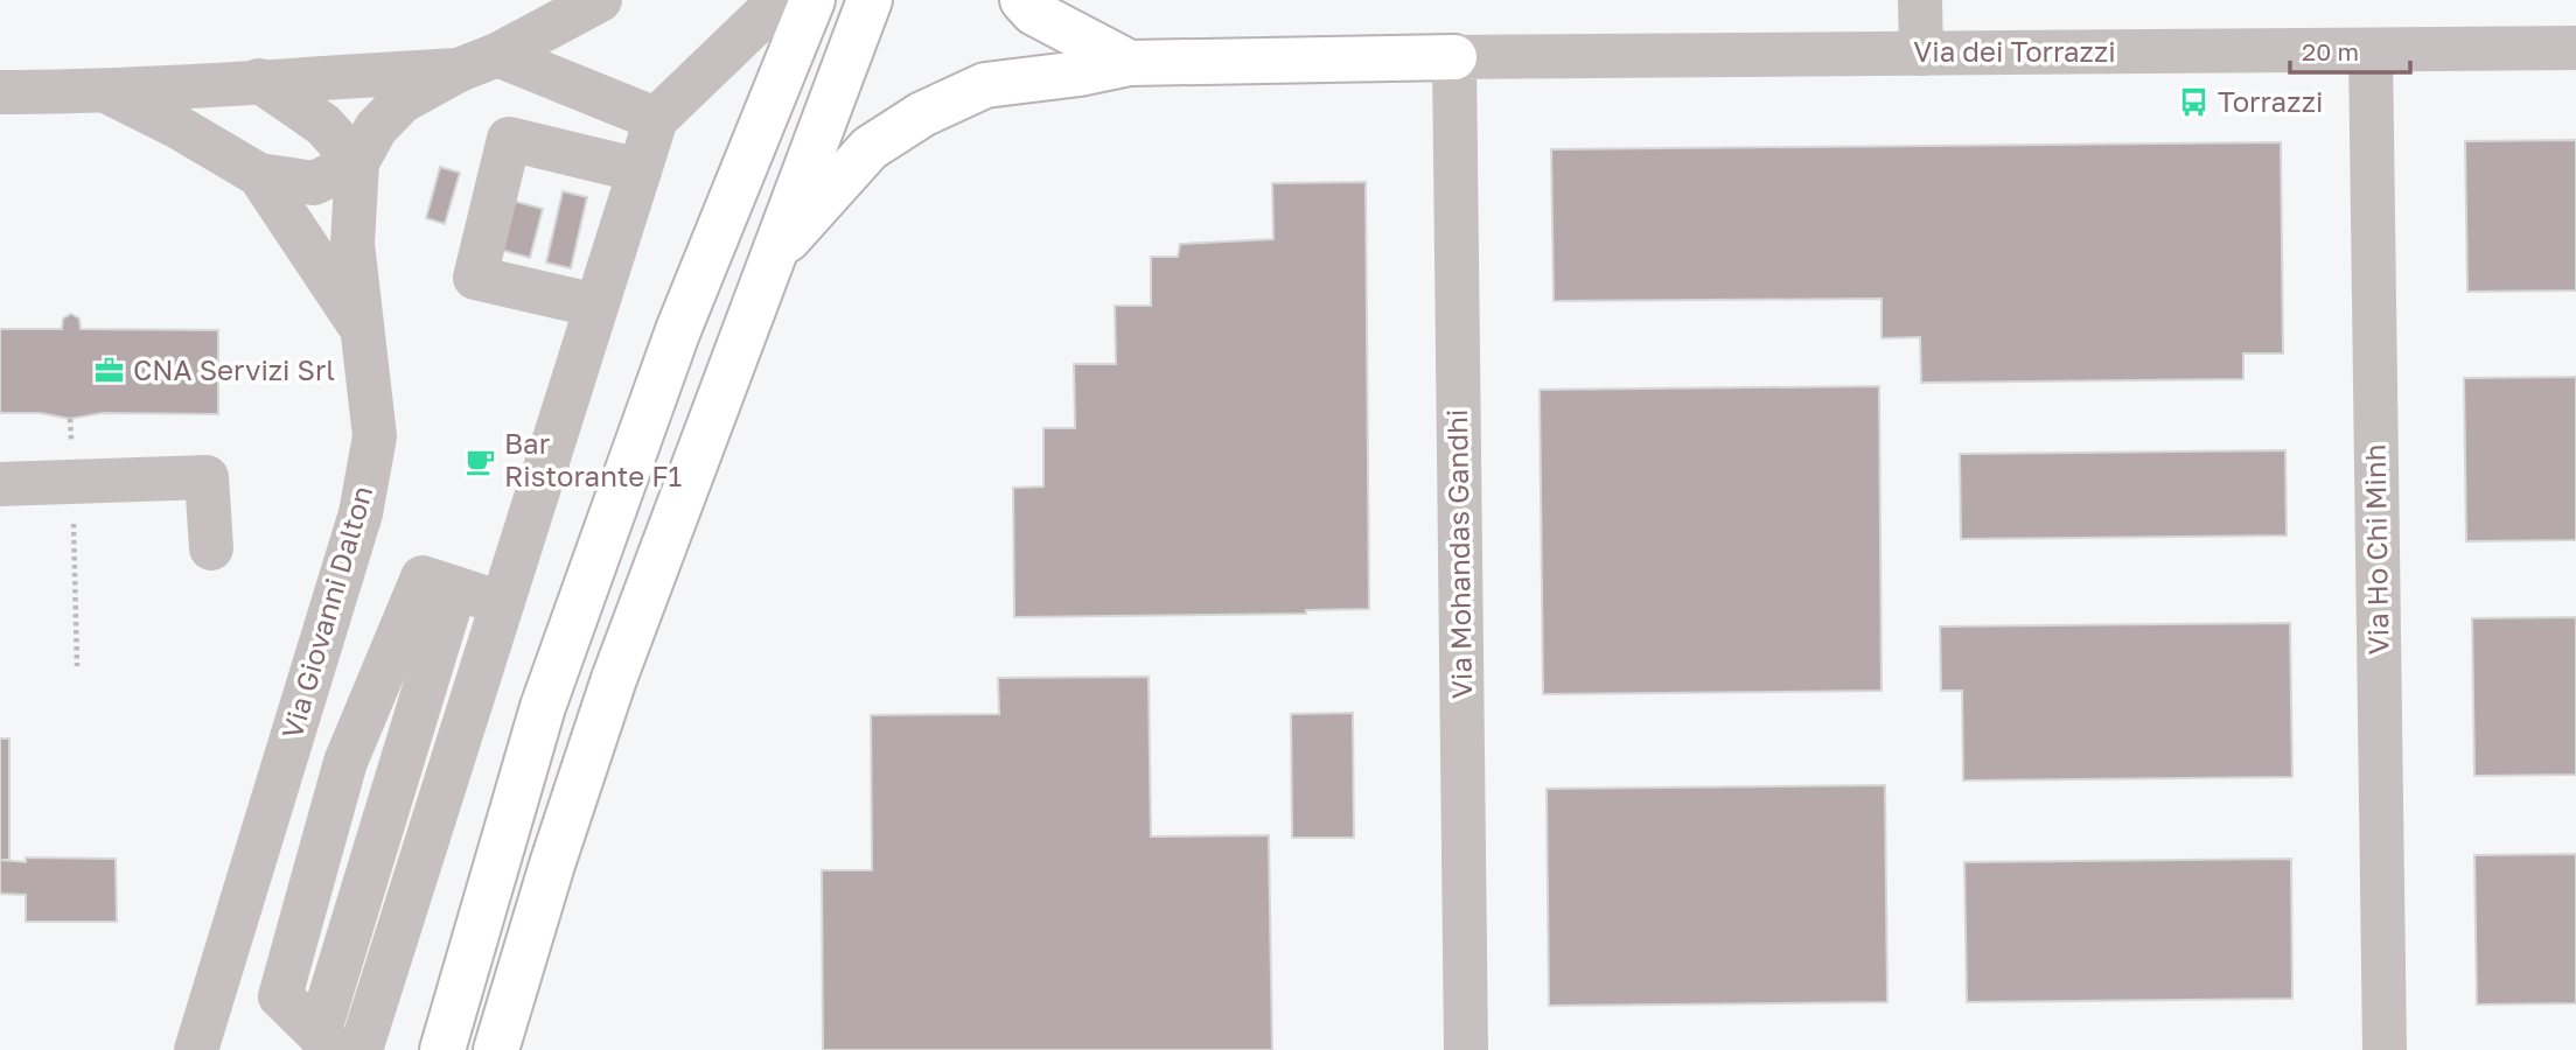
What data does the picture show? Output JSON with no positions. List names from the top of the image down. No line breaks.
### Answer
{"streets":{"street":["Via dei Torrazzi","Via Ho Chi Minh","Via Mohandas Gandhi","Via Giovanni Dalton"]},"crossings":[["Via dei Torrazzi","Via Ho Chi Minh"],["Via dei Torrazzi","Via Mohandas Gandhi"]],"places":{"bus stop":["Torrazzi"],"office":["CNA Servizi Srl"],"cafe":["Bar Ristorante F1"]},"scale_bar":"20 m"}
